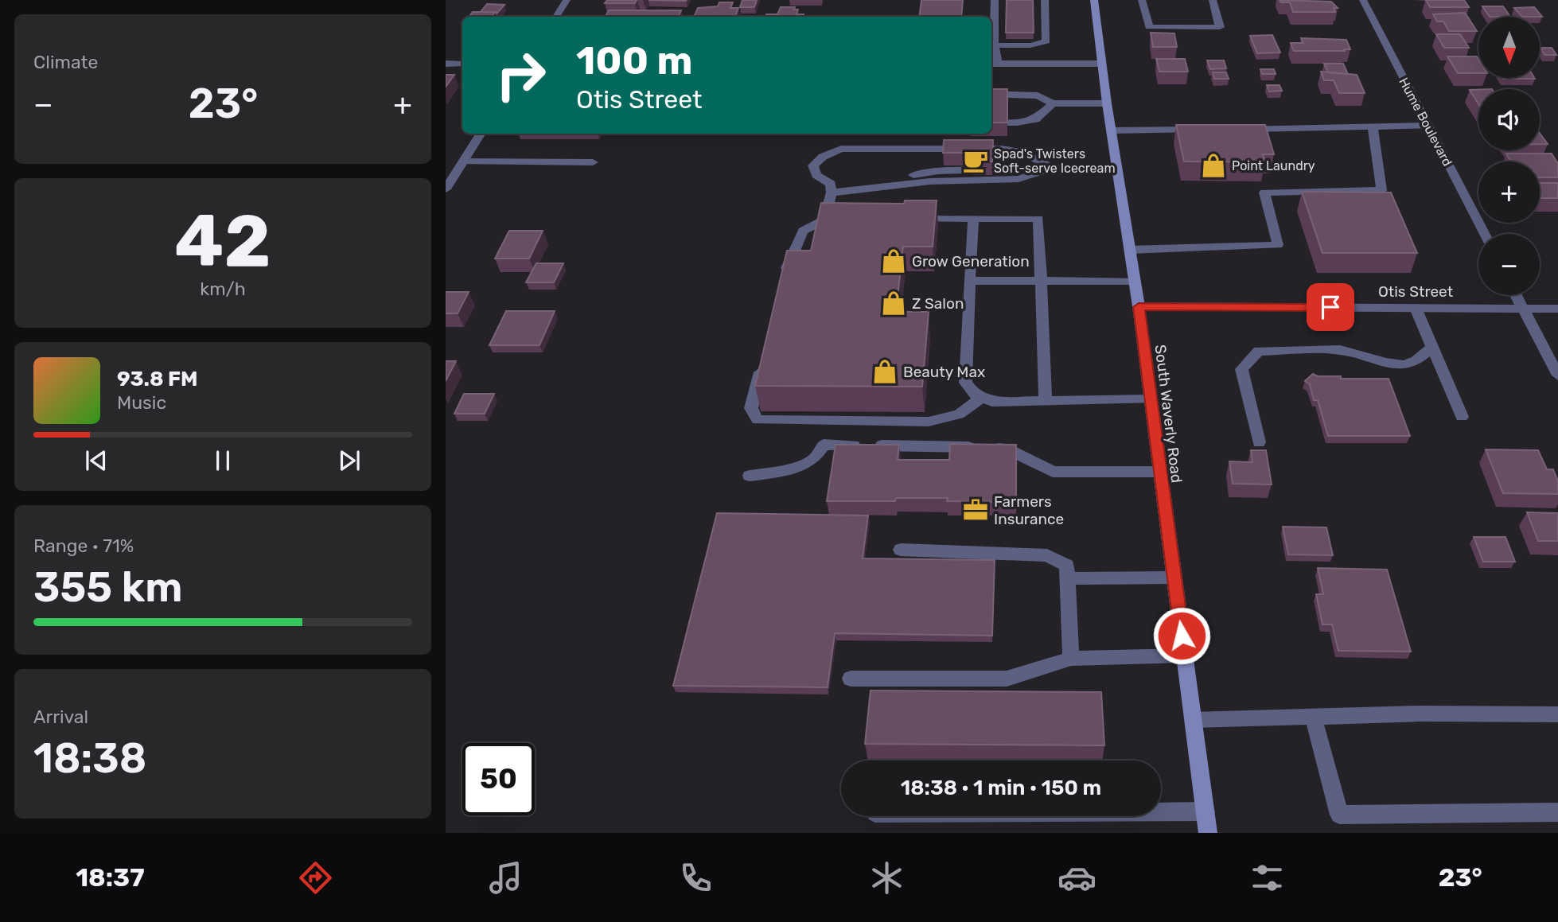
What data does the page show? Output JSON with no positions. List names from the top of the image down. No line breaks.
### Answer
{"streets":{"main road":["South Waverly Road"],"street":["Hume Boulevard","Otis Street"]},"crossings":[["Otis Street","South Waverly Road"]],"places":{"cafe":["Spad's Twisters Soft-serve Icecream"],"shop":["Point Laundry","Grow Generation","Z Salon","Beauty Max"],"office":["Farmers Insurance"]},"north":"bottom","page":{"tile":["Climate",["42","km/h"],["Range · 71%","355 km"],["Arrival","18:38"]],"map_buttons":["+","−"],"turn":["100 m","Otis Street"],"heat":["−","23°","+"],"song":["93.8 FM","Music"],"limit":"50","trip":"18:38 · 1 min · 150 m","tabs":["18:37","23°"]}}
